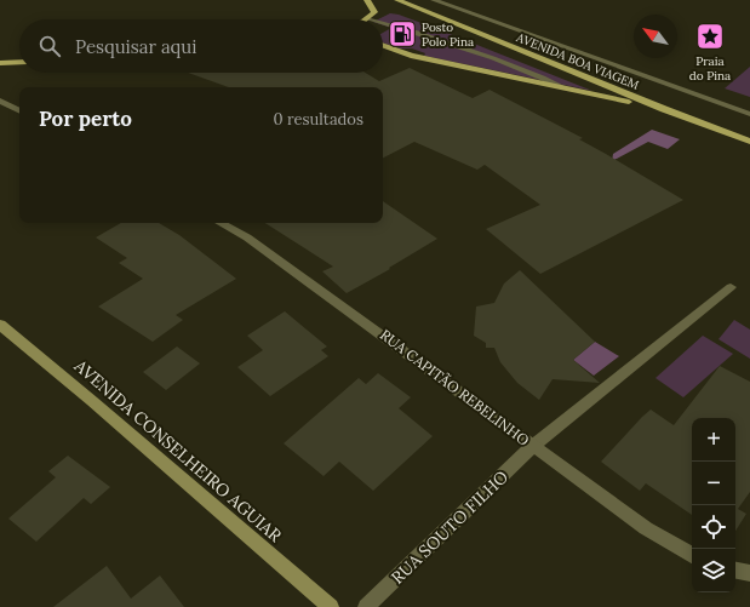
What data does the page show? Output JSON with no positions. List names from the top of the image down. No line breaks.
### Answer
{"streets":{"main road":["AVENIDA BOA VIAGEM","AVENIDA CONSELHEIRO AGUIAR"],"street":["RUA CAPITÃO REBELINHO","RUA SOUTO FILHO"]},"crossings":[["RUA CAPITÃO REBELINHO","RUA SOUTO FILHO"]],"places":{"fuel station":["Posto Polo Pina"],"place":["Praia do Pina"]},"north":"top left","page":{"search":"Pesquisar aqui","heading":["Por perto","0 resultados"],"map_buttons":["+","−"]}}
